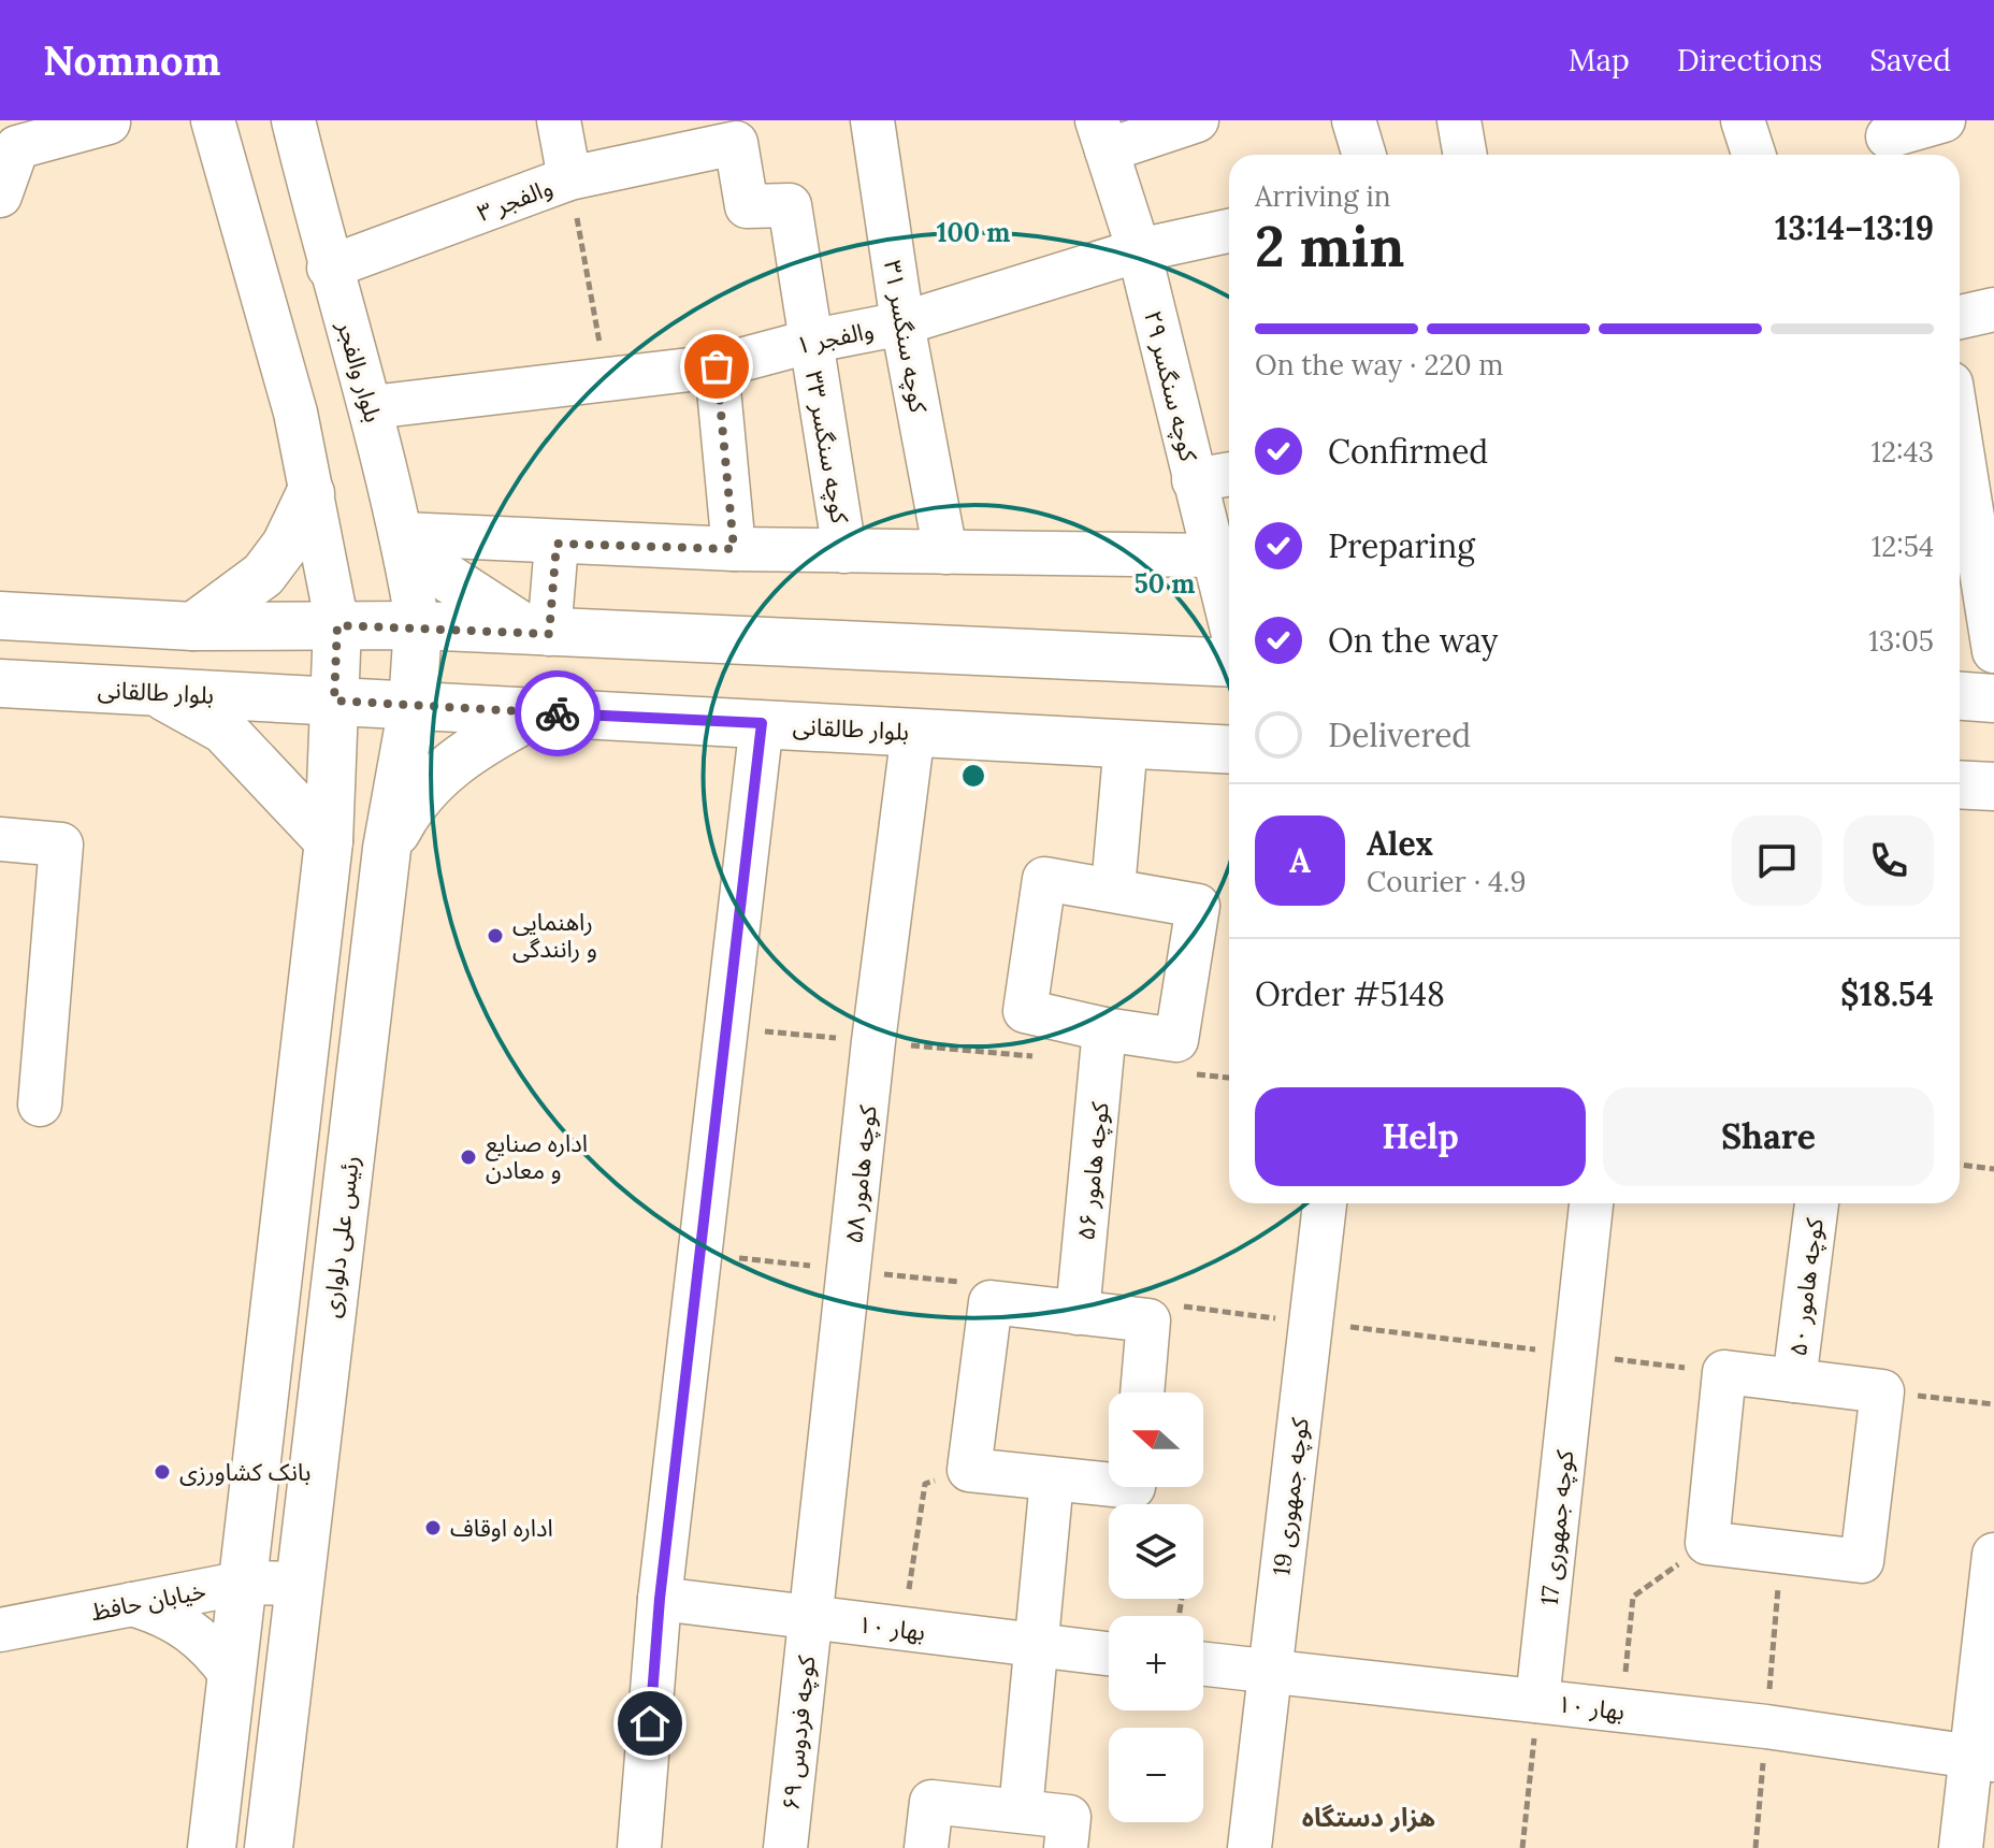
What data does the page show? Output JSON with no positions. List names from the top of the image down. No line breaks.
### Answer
{"streets":{"main road":["بلوار طالقانی","رئیس علی دلواری"],"street":["والفجر ۳","کوچه سنگسر ۳۱","والفجر ۱","بلوار والفجر","کوچه سنگسر ۲۹","کوچه سنگسر ۳۳","کوچه هامور ۵۶","کوچه هامور ۵۸","کوچه هامور ۵۰","کوچه جمهوری 19","کوچه جمهوری 17","خیابان حافظ","بهار ۱۰","کوچه فردوس ۶۹"]},"crossings":[["والفجر ۳","بلوار والفجر"],["والفجر ۳","کوچه سنگسر ۳۳"],["کوچه سنگسر ۳۱","والفجر ۱"],["والفجر ۱","بلوار والفجر"],["والفجر ۱","کوچه سنگسر ۲۹"],["والفجر ۱","کوچه سنگسر ۳۳"],["بلوار والفجر","رئیس علی دلواری"],["بلوار طالقانی","کوچه هامور ۵۸"],["بلوار طالقانی","رئیس علی دلواری"],["کوچه هامور ۵۸","بهار ۱۰"],["کوچه هامور ۵۸","کوچه فردوس ۶۹"],["رئیس علی دلواری","خیابان حافظ"],["کوچه جمهوری 19","بهار ۱۰"],["کوچه جمهوری 17","بهار ۱۰"],["بهار ۱۰","کوچه فردوس ۶۹"]],"districts":["هزار دستگاه"],"places":["راهنمایی و رانندگی","اداره صنایع و معادن","بانک کشاورزی","اداره اوقاف"],"north":"left","page":{"header":"Nomnom","nav":["Map","Directions","Saved"],"heading":["2 min","Arriving in","13:14–13:19"],"panel":["Alex","Courier · 4.9","Order #5148","$18.54"],"bar":"On the way · 220 m","list":[["Confirmed","12:43"],["Preparing","12:54"],["On the way","13:05"],"Delivered"],"round":"A","buttons":["Help","Share"],"map_buttons":["+","−"]},"rings":["100 m","50 m"]}
